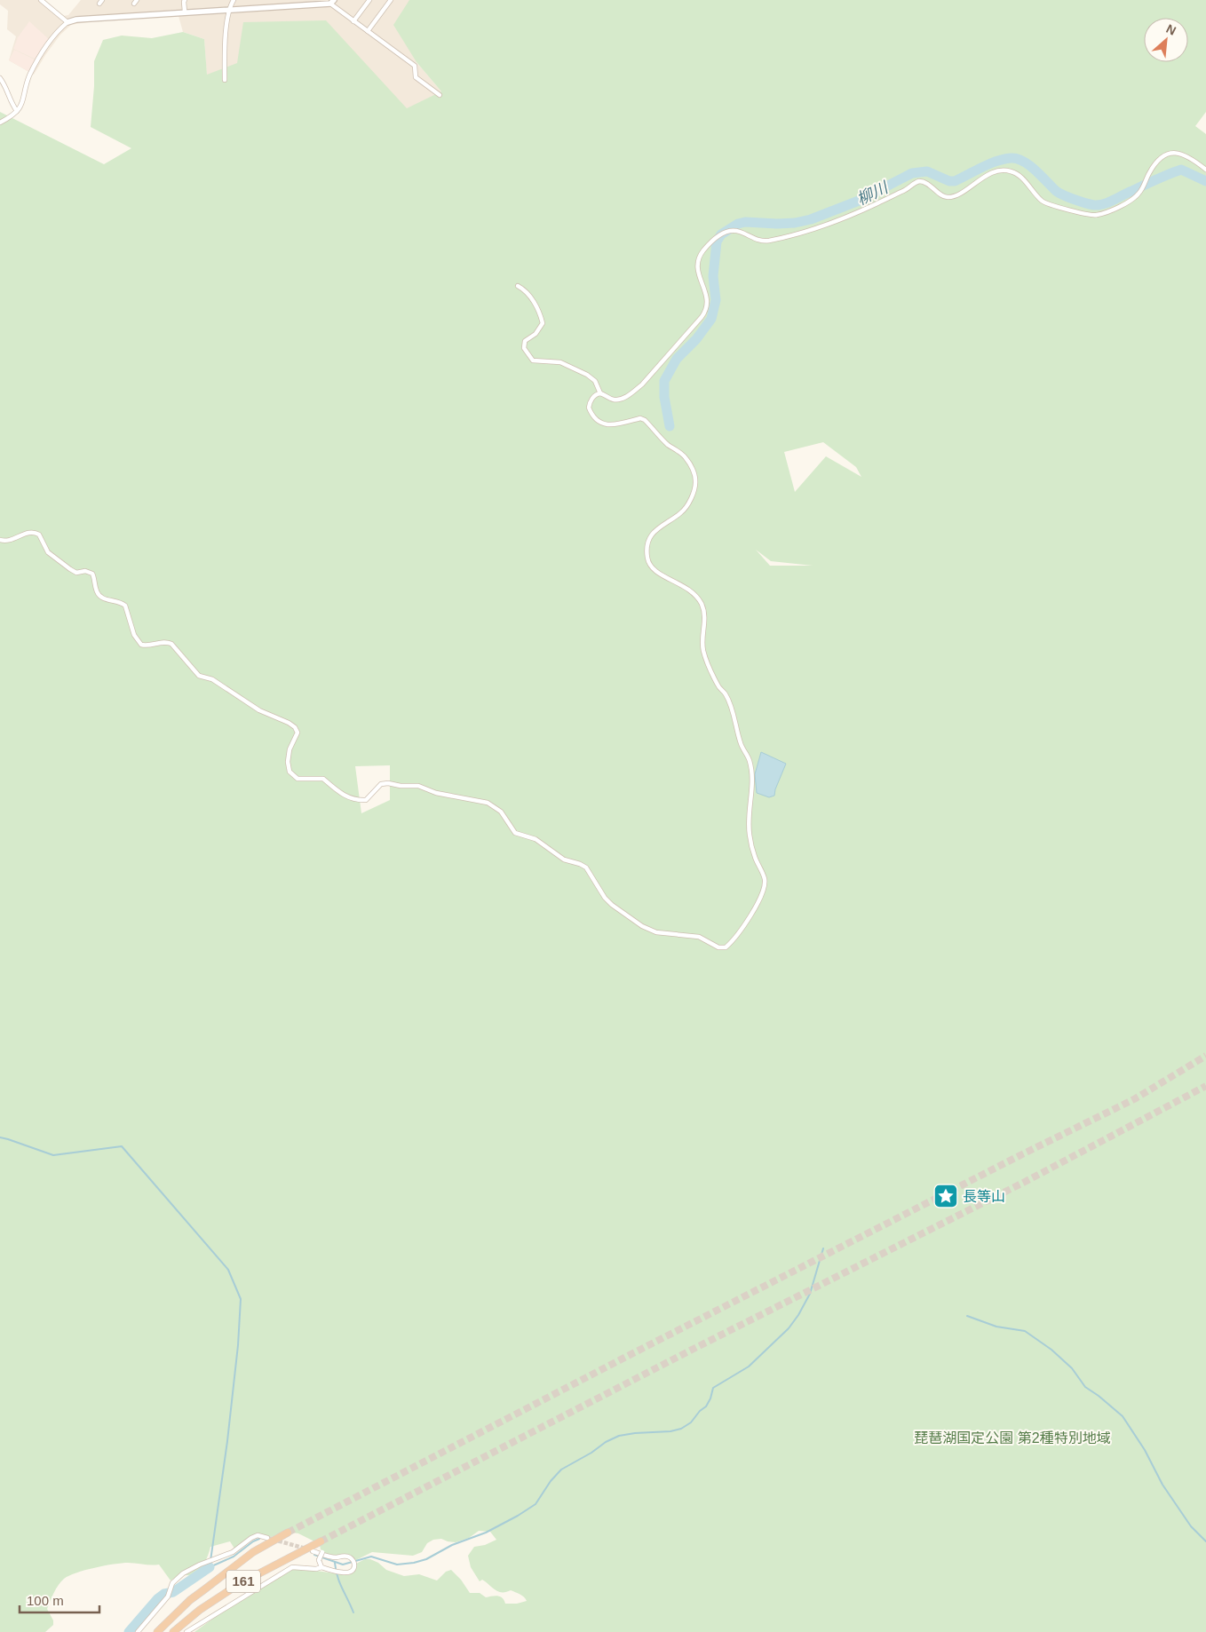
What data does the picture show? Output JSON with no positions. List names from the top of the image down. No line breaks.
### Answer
{"streets":{"highway":["161"]},"water":["柳川"],"parks":["琵琶湖国定公園 第2種特別地域"],"places":{"place":["長等山"]},"scale_bar":"100 m","north":"top right"}
